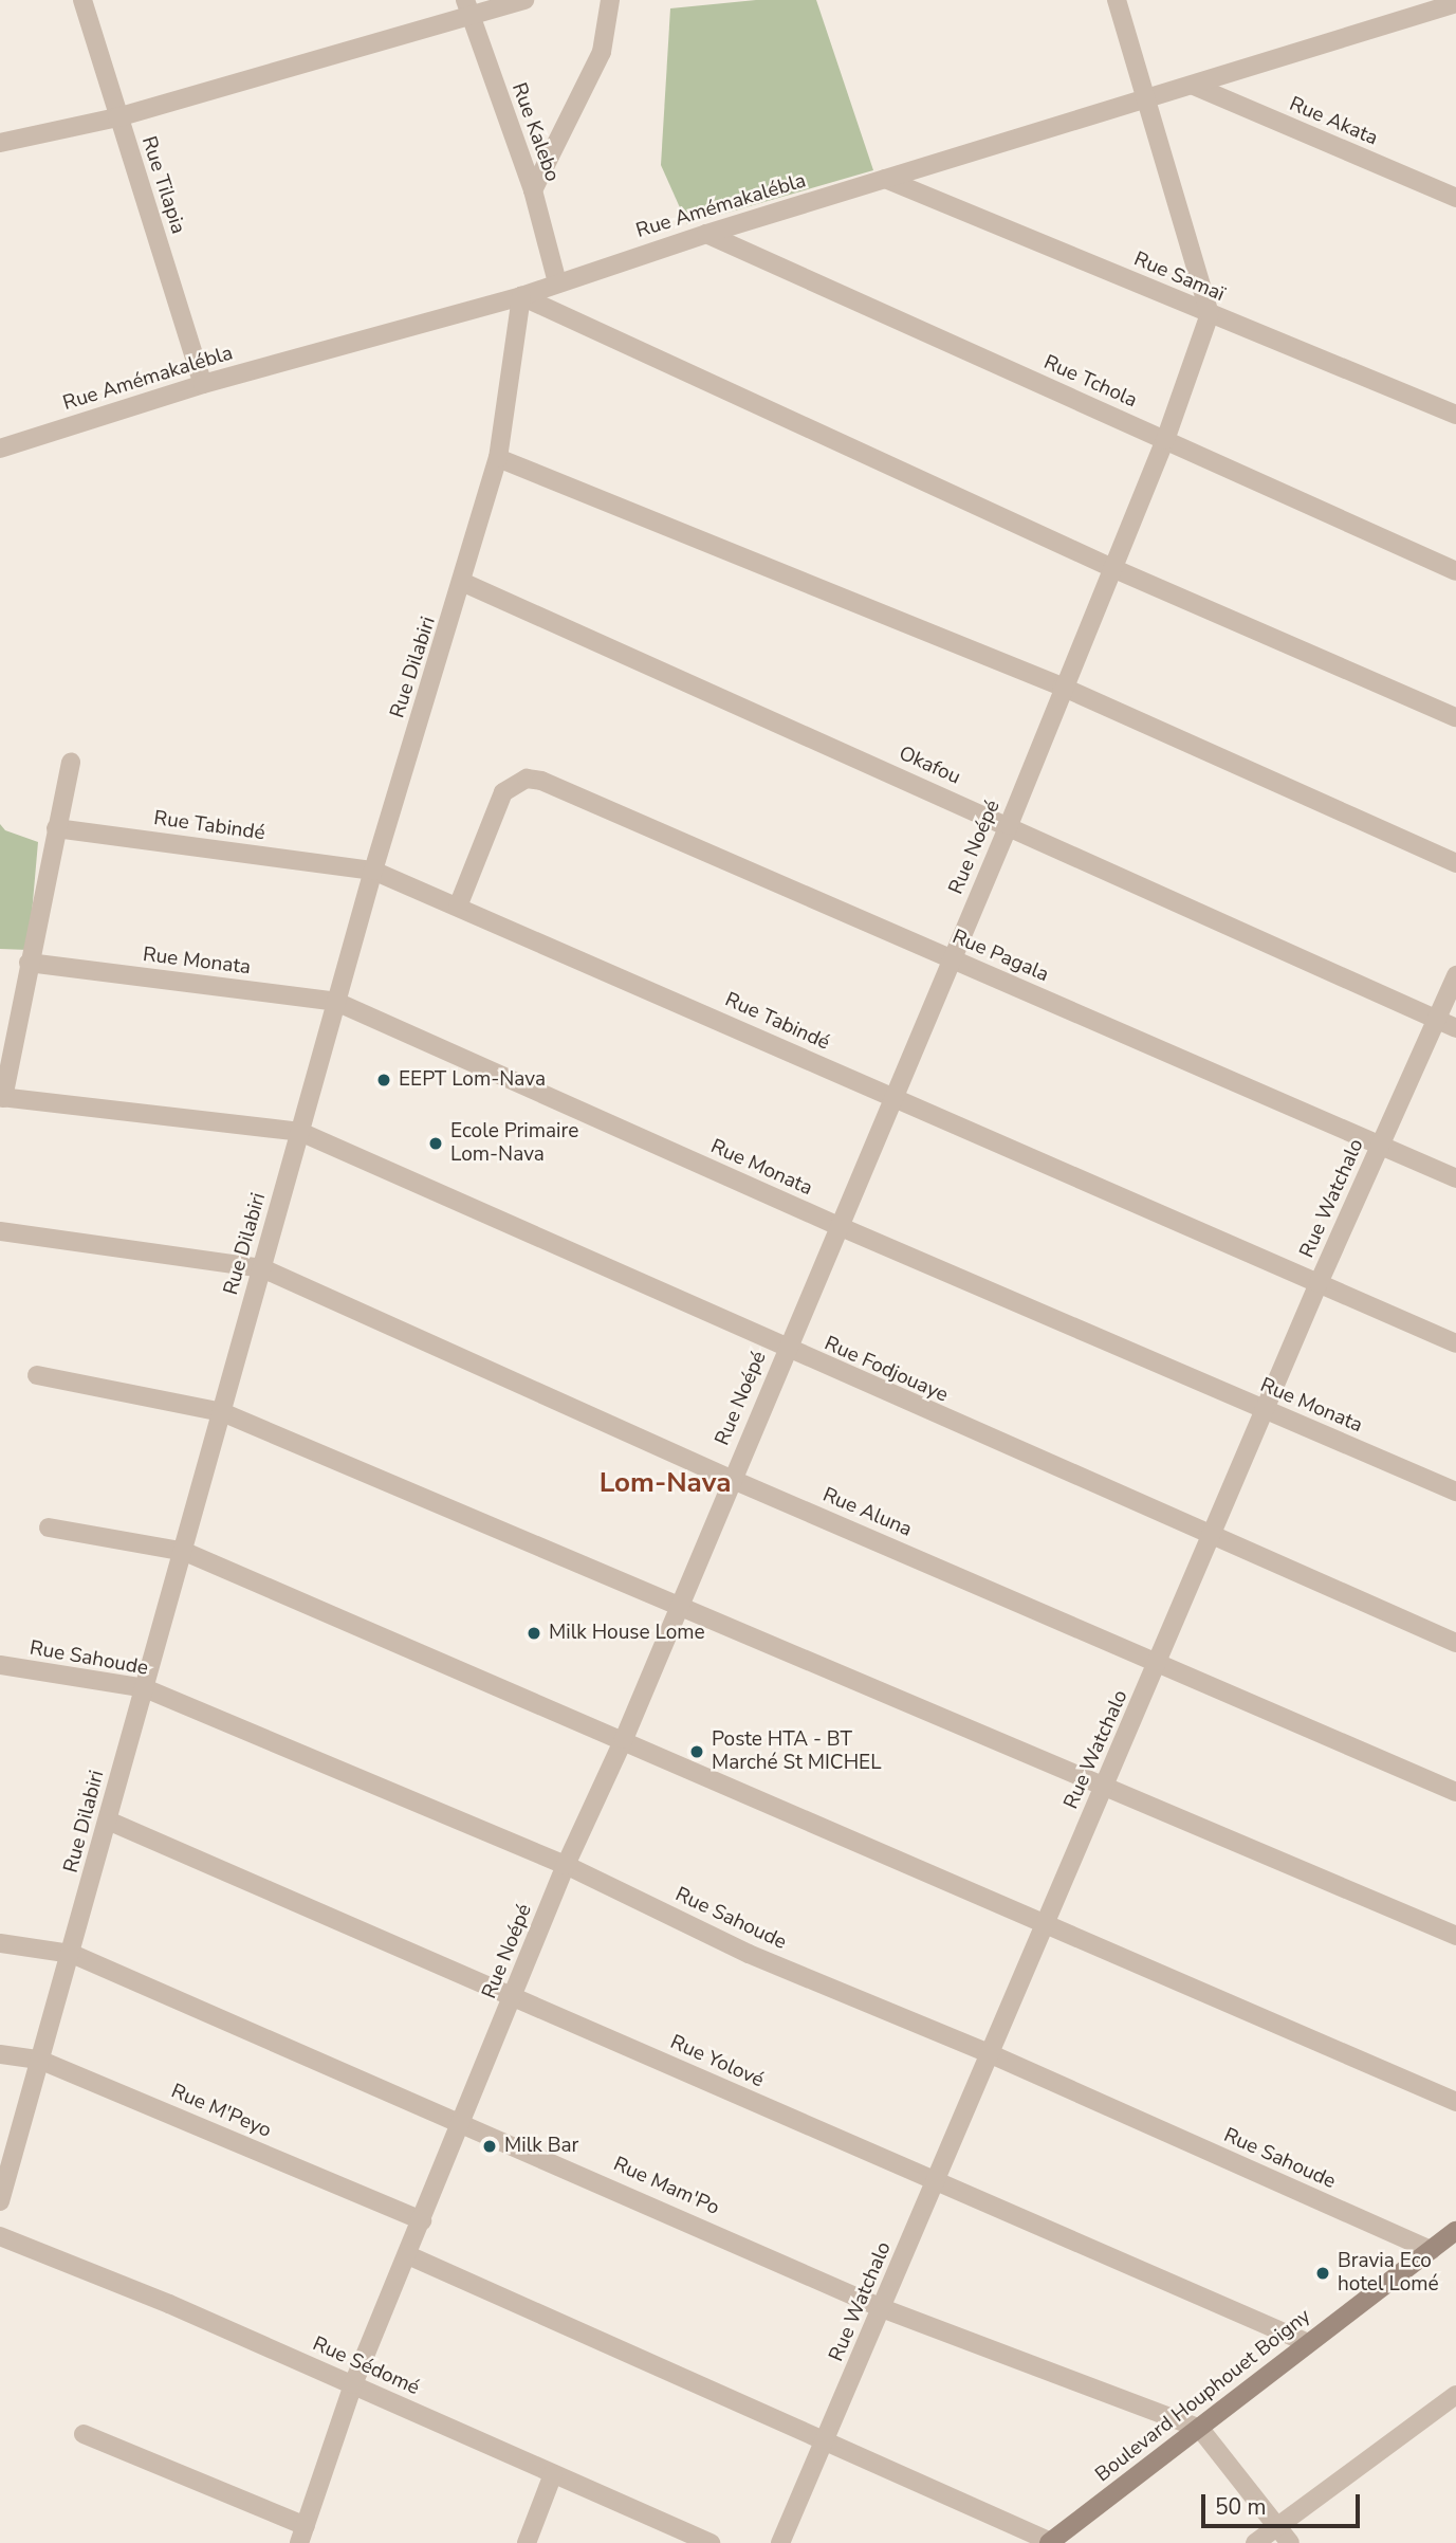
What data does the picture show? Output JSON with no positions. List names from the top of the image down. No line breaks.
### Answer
{"streets":{"street":["Rue Akata","Rue Kalebo","Rue Tilapia","Rue Amémakalébla","Rue Samaï","Rue Tchola","Rue Dilabiri","Okafou","Rue Tabindé","Rue Noépé","Rue Pagala","Rue Monata","Rue Watchalo","Rue Fodjouaye","Rue Aluna","Rue Sahoude","Rue Yolové","Rue M'Peyo","Rue Mam'Po","Rue Sédomé","Boulevard Houphouet Boigny"]},"crossings":[["Rue Akata","Rue Amémakalébla"],["Rue Kalebo","Rue Amémakalébla"],["Rue Tilapia","Rue Amémakalébla"],["Rue Amémakalébla","Rue Samaï"],["Rue Amémakalébla","Rue Tchola"],["Rue Amémakalébla","Rue Dilabiri"],["Rue Samaï","Rue Noépé"],["Rue Tchola","Rue Noépé"],["Rue Dilabiri","Okafou"],["Rue Dilabiri","Rue Tabindé"],["Rue Dilabiri","Rue Monata"],["Rue Dilabiri","Rue Fodjouaye"],["Rue Dilabiri","Rue Aluna"],["Rue Dilabiri","Rue Sahoude"],["Rue Dilabiri","Rue Yolové"],["Rue Dilabiri","Rue M'Peyo"],["Rue Dilabiri","Rue Mam'Po"],["Okafou","Rue Noépé"],["Okafou","Rue Watchalo"],["Rue Tabindé","Rue Noépé"],["Rue Tabindé","Rue Pagala"],["Rue Tabindé","Rue Watchalo"],["Rue Noépé","Rue Pagala"],["Rue Noépé","Rue Monata"],["Rue Noépé","Rue Fodjouaye"],["Rue Noépé","Rue Aluna"],["Rue Noépé","Rue Sahoude"],["Rue Noépé","Rue Yolové"],["Rue Noépé","Rue M'Peyo"],["Rue Noépé","Rue Mam'Po"],["Rue Noépé","Rue Sédomé"],["Rue Pagala","Rue Watchalo"],["Rue Monata","Rue Watchalo"],["Rue Watchalo","Rue Fodjouaye"],["Rue Watchalo","Rue Aluna"],["Rue Watchalo","Rue Sahoude"],["Rue Watchalo","Rue Yolové"],["Rue Watchalo","Rue Mam'Po"],["Rue Sahoude","Boulevard Houphouet Boigny"],["Rue Yolové","Boulevard Houphouet Boigny"],["Rue Mam'Po","Boulevard Houphouet Boigny"]],"districts":["Lom-Nava"],"places":["EEPT Lom-Nava","Ecole Primaire Lom-Nava","Milk House Lome","Poste HTA - BT Marché St MICHEL","Milk Bar","Bravia Eco hotel Lomé"],"scale_bar":"50 m"}
